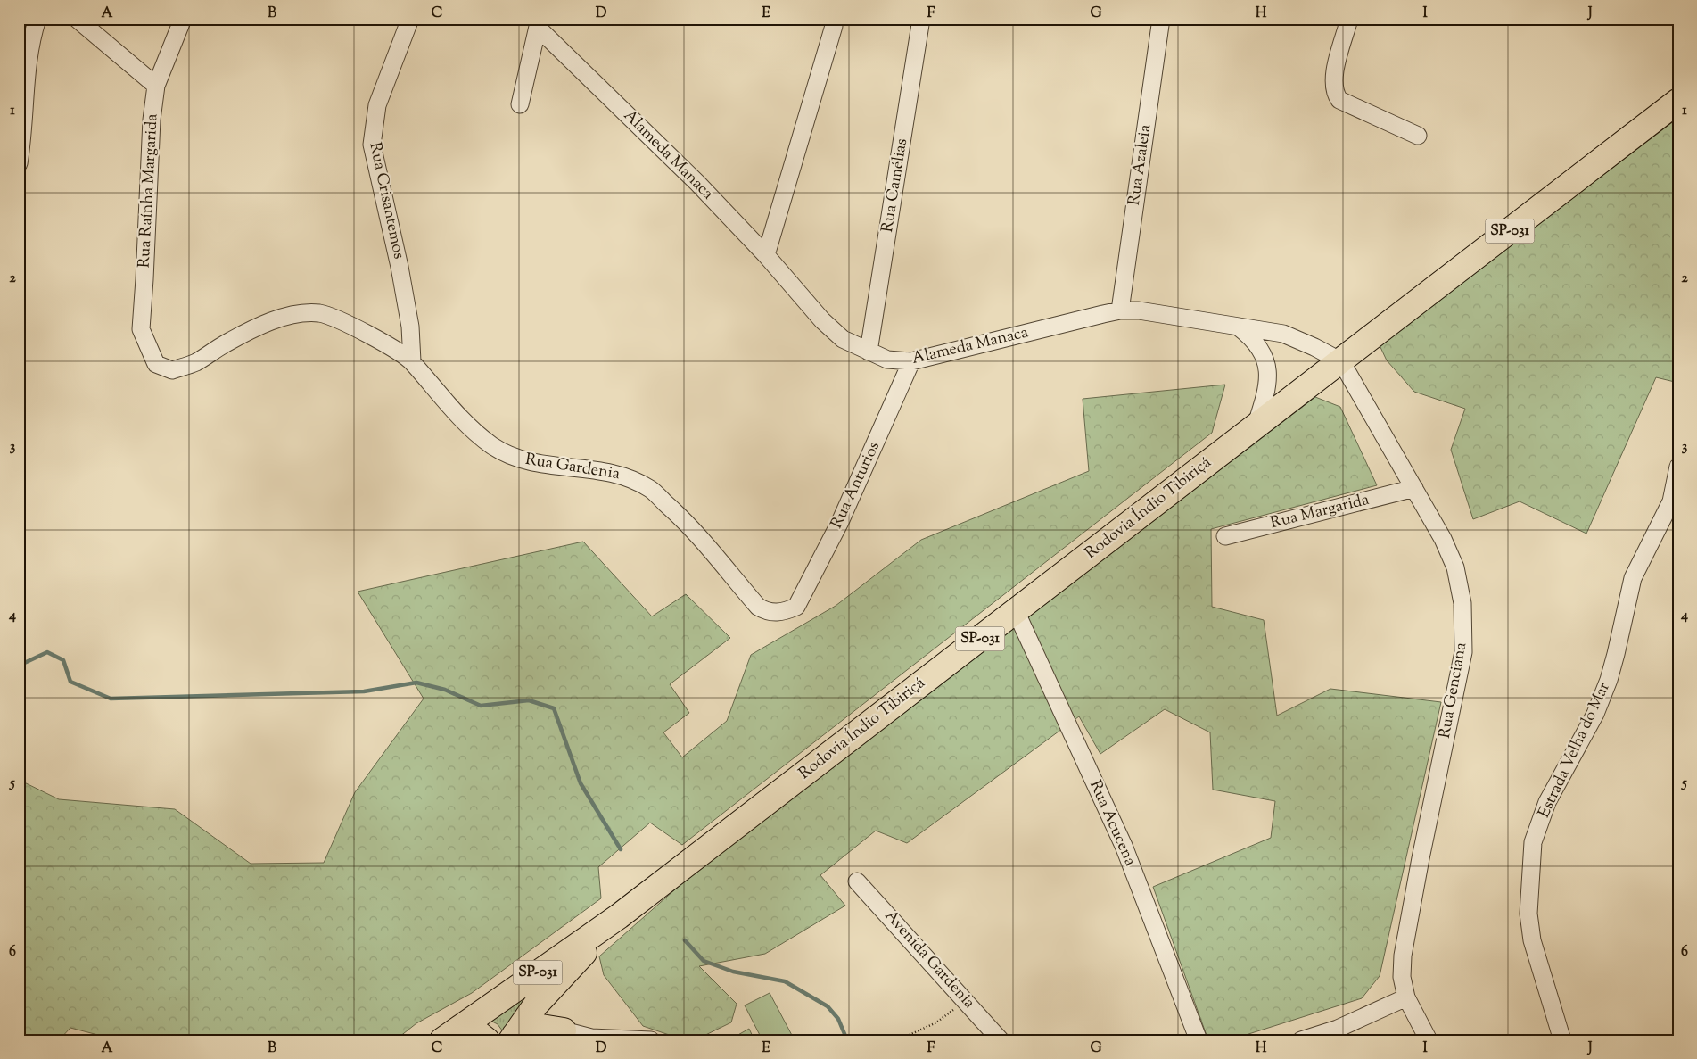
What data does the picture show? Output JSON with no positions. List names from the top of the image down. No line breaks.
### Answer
{"streets":{"highway":["SP-031","Rodovia Índio Tibiriçá"],"street":["Alameda Manaca","Rua Azaleia","Rua Camélias","Rua Raínha Margarida","Rua Crisantemos","Rua Gardenia","Rua Anturios","Rua Margarida","Rua Genciana","Estrada Velha do Mar","Rua Acucena","Avenida Gardenia"]},"crossings":[["Alameda Manaca","Rua Azaleia"],["Alameda Manaca","Rua Camélias"],["Alameda Manaca","Rua Anturios"],["Alameda Manaca","Rodovia Índio Tibiriçá"],["Alameda Manaca","Rua Genciana"],["Rua Raínha Margarida","Rua Gardenia"],["Rua Crisantemos","Rua Gardenia"],["Rua Gardenia","Rua Anturios"],["Rodovia Índio Tibiriçá","Rua Genciana"],["Rodovia Índio Tibiriçá","Rua Acucena"],["Rua Margarida","Rua Genciana"]],"grid":{"columns":["A","B","C","D","E","F","G","H","I","J"],"rows":["1","2","3","4","5","6"]}}
